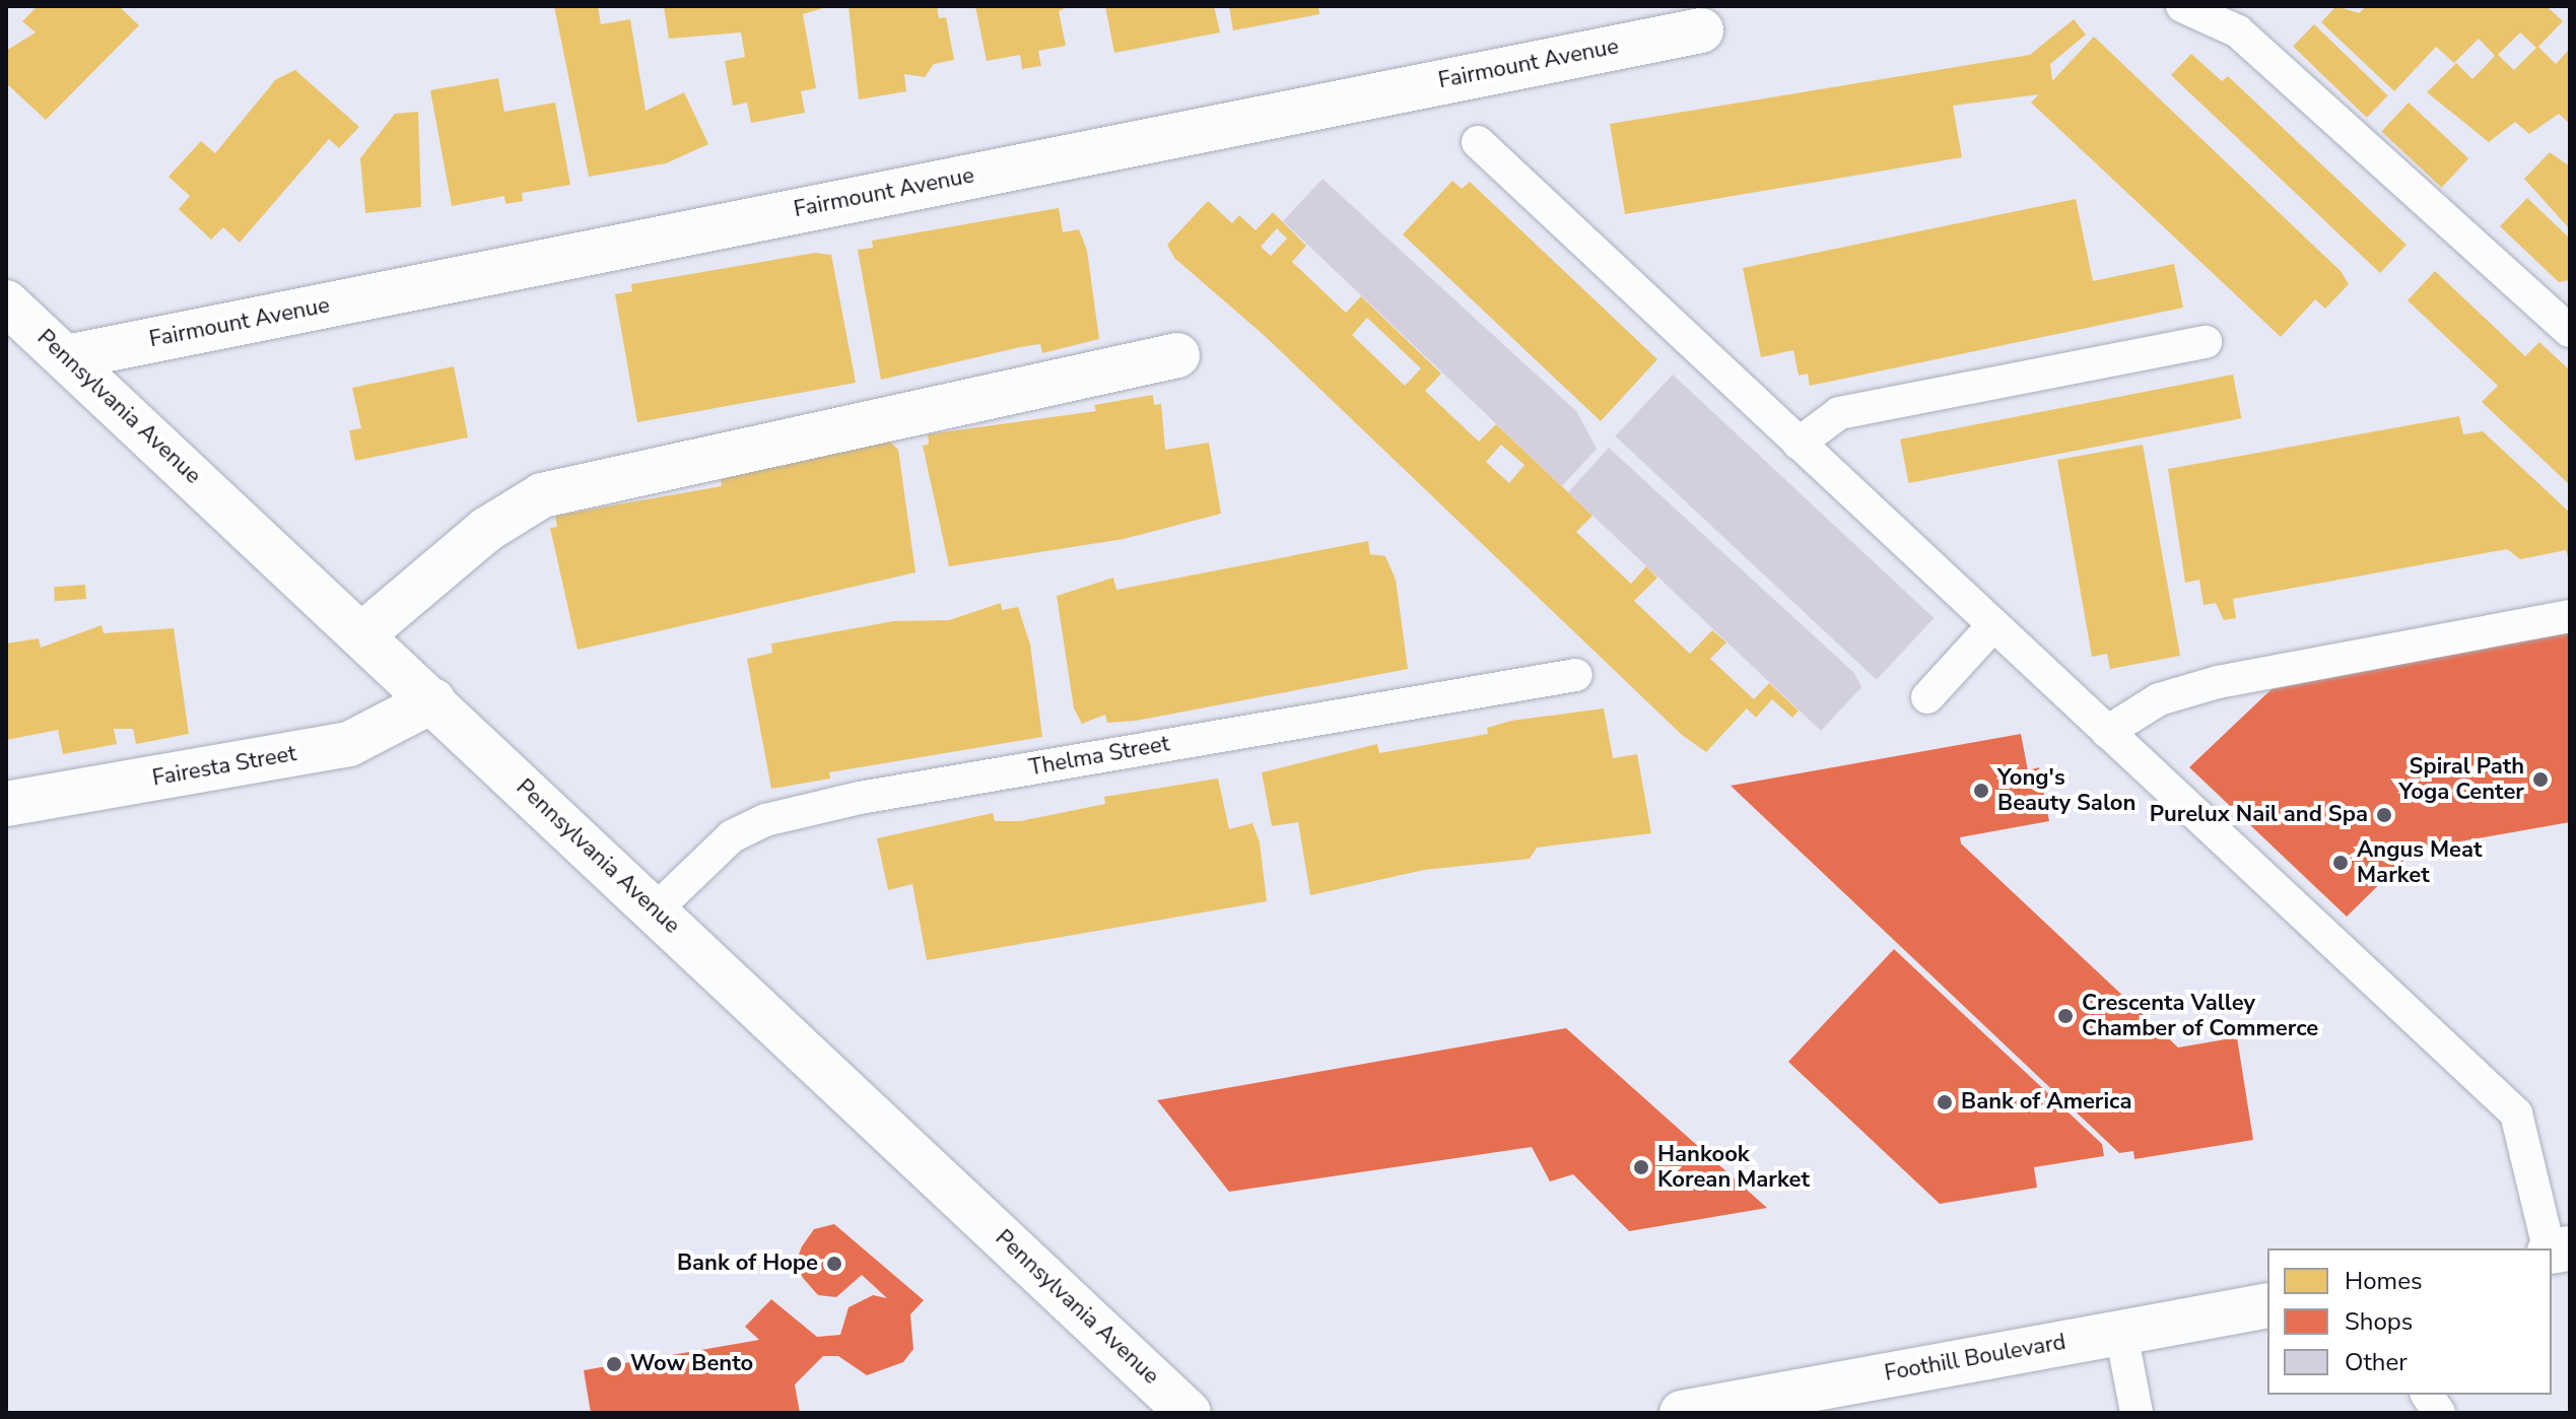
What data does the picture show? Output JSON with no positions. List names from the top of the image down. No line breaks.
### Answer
{"streets":{"street":["Fairmount Avenue","Pennsylvania Avenue","Fairesta Street","Foothill Boulevard"],"lane":["Thelma Street"]},"crossings":[["Fairmount Avenue","Pennsylvania Avenue"],["Pennsylvania Avenue","Thelma Street"],["Pennsylvania Avenue","Fairesta Street"]],"places":["Spiral Path Yoga Center","Yong's Beauty Salon","Purelux Nail and Spa","Angus Meat Market","Crescenta Valley Chamber of Commerce","Bank of America","Hankook Korean Market","Bank of Hope","Wow Bento"],"legend":["Homes","Shops","Other"]}
